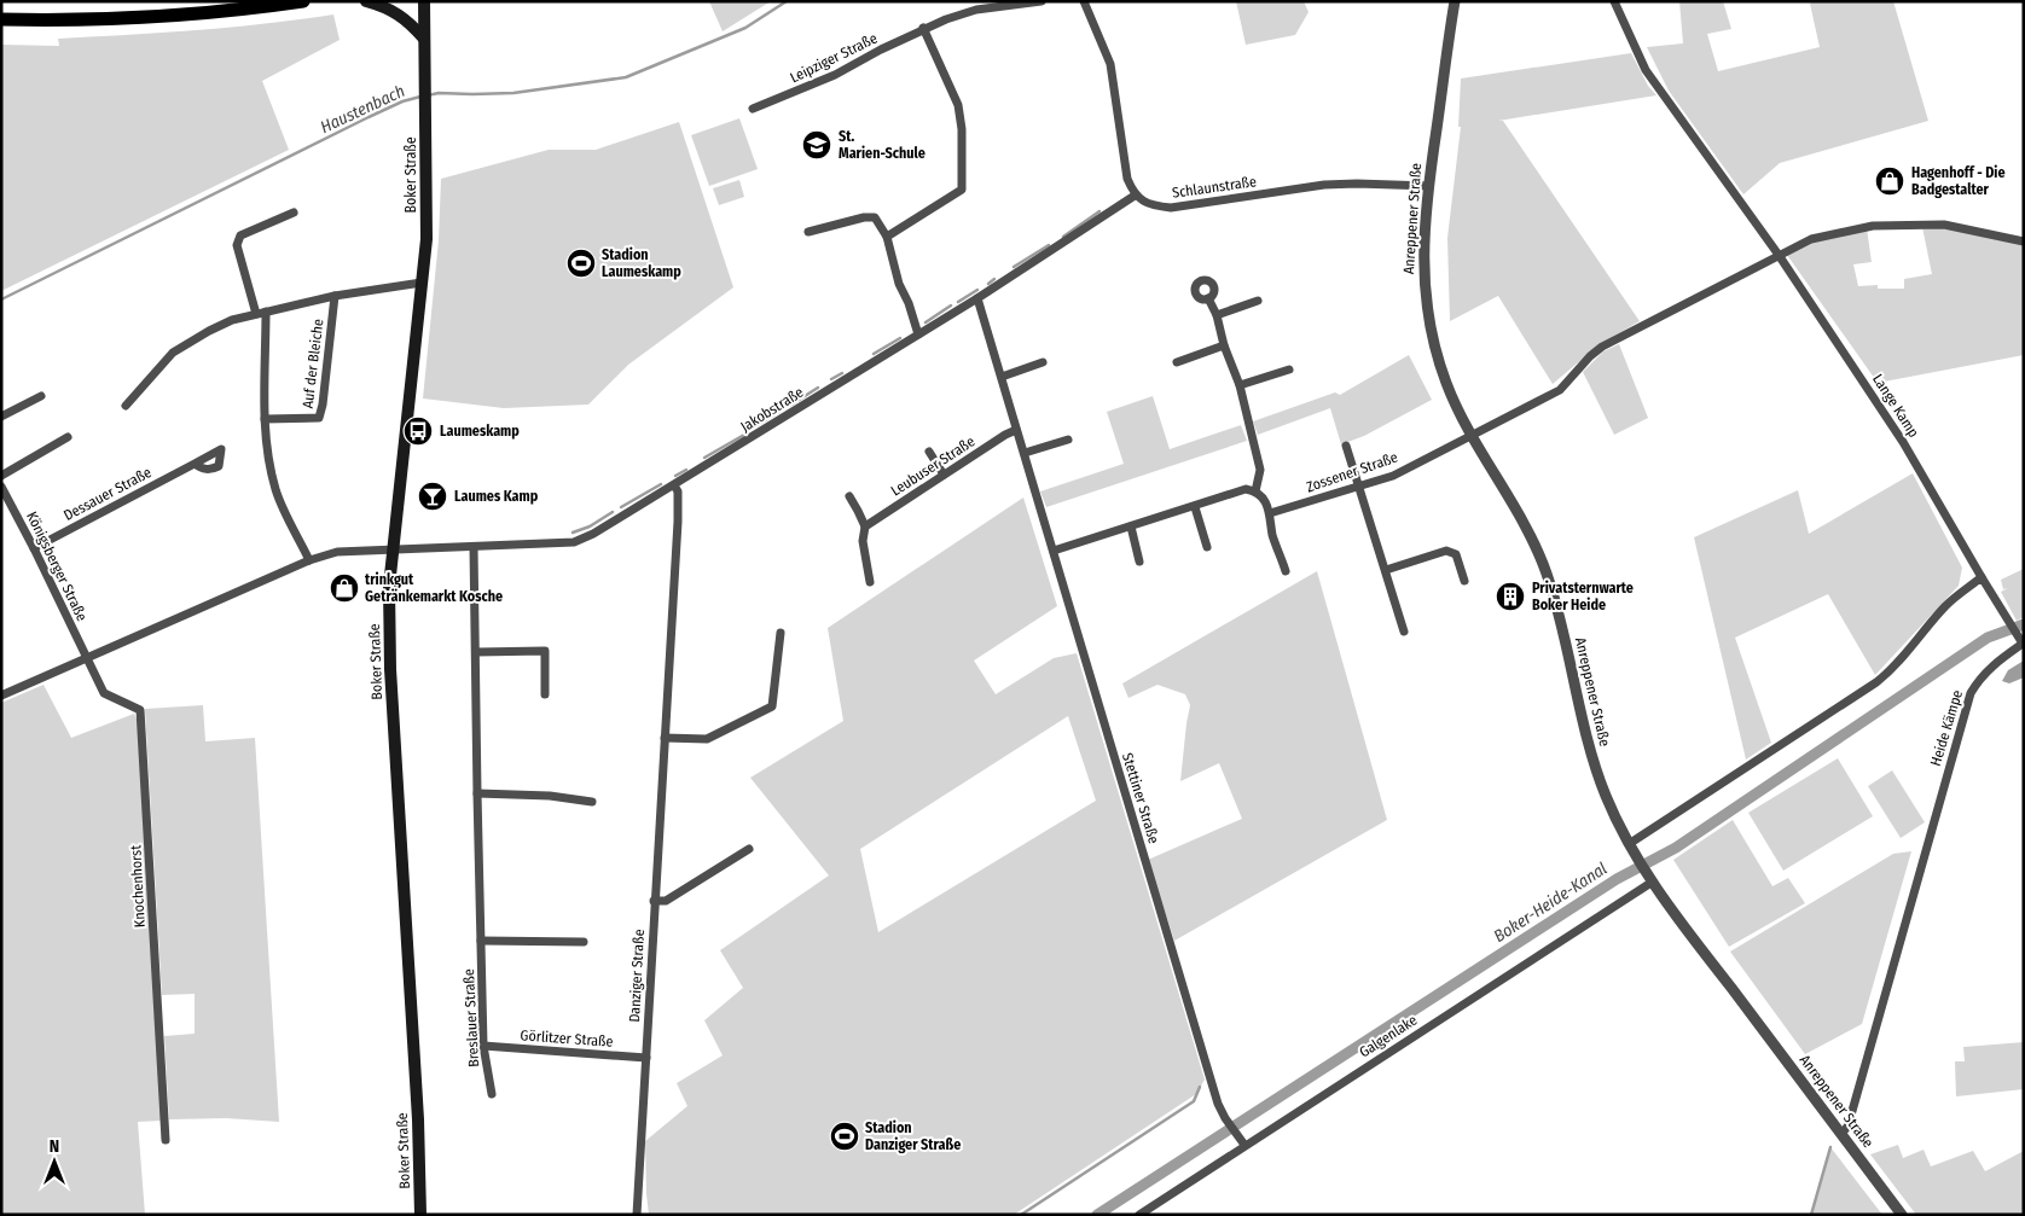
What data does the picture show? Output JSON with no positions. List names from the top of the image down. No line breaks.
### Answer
{"streets":{"main road":["Boker Straße"],"street":["Leipziger Straße","Schlaunstraße","Anreppener Straße","Auf der Bleiche","Lange Kamp","Jakobstraße","Leubuser Straße","Zossener Straße","Dessauer Straße","Königsberger Straße","Heide Kämpe","Stettiner Straße","Knochenhorst","Danziger Straße","Breslauer Straße","Galgenlake","Görlitzer Straße"]},"crossings":[["Boker Straße","Auf der Bleiche"],["Boker Straße","Jakobstraße"],["Schlaunstraße","Anreppener Straße"],["Schlaunstraße","Jakobstraße"],["Anreppener Straße","Zossener Straße"],["Anreppener Straße","Heide Kämpe"],["Anreppener Straße","Galgenlake"],["Lange Kamp","Heide Kämpe"],["Jakobstraße","Stettiner Straße"],["Jakobstraße","Danziger Straße"],["Jakobstraße","Breslauer Straße"],["Leubuser Straße","Stettiner Straße"],["Dessauer Straße","Königsberger Straße"],["Königsberger Straße","Knochenhorst"],["Stettiner Straße","Galgenlake"],["Danziger Straße","Görlitzer Straße"],["Breslauer Straße","Görlitzer Straße"]],"water":["Haustenbach","Boker-Heide-Kanal"],"places":{"school or university":["St. Marien-Schule"],"shop":["Hagenhoff - Die Badgestalter","trinkgut Getränkemarkt Kosche"],"sports":["Stadion Laumeskamp","Stadion Danziger Straße"],"bus stop":["Laumeskamp"],"bar":["Laumes Kamp"],"building":["Privatsternwarte Boker Heide"]},"north":"top"}
